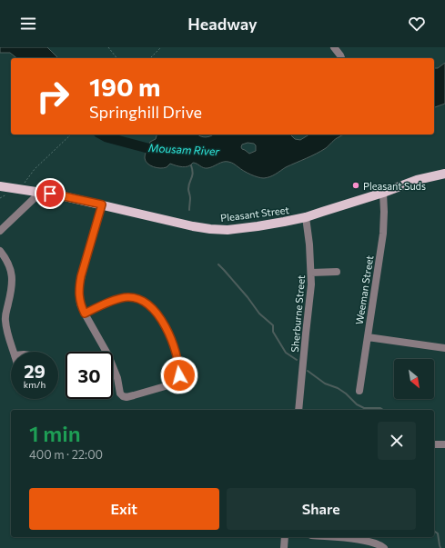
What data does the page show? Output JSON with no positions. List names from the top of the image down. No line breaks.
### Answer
{"streets":{"main road":["Pleasant Street"],"street":["Weeman Street","Sherburne Street"]},"crossings":[["Pleasant Street","Weeman Street"],["Pleasant Street","Sherburne Street"]],"water":["Mousam River"],"places":["Pleasant Suds"],"north":"bottom right","page":{"header":"Headway","turn":["190 m","Springhill Drive"],"speed":"29 km/h","limit":"30","heading":["1 min","400 m · 22:00"],"buttons":["Exit","Share"]}}
